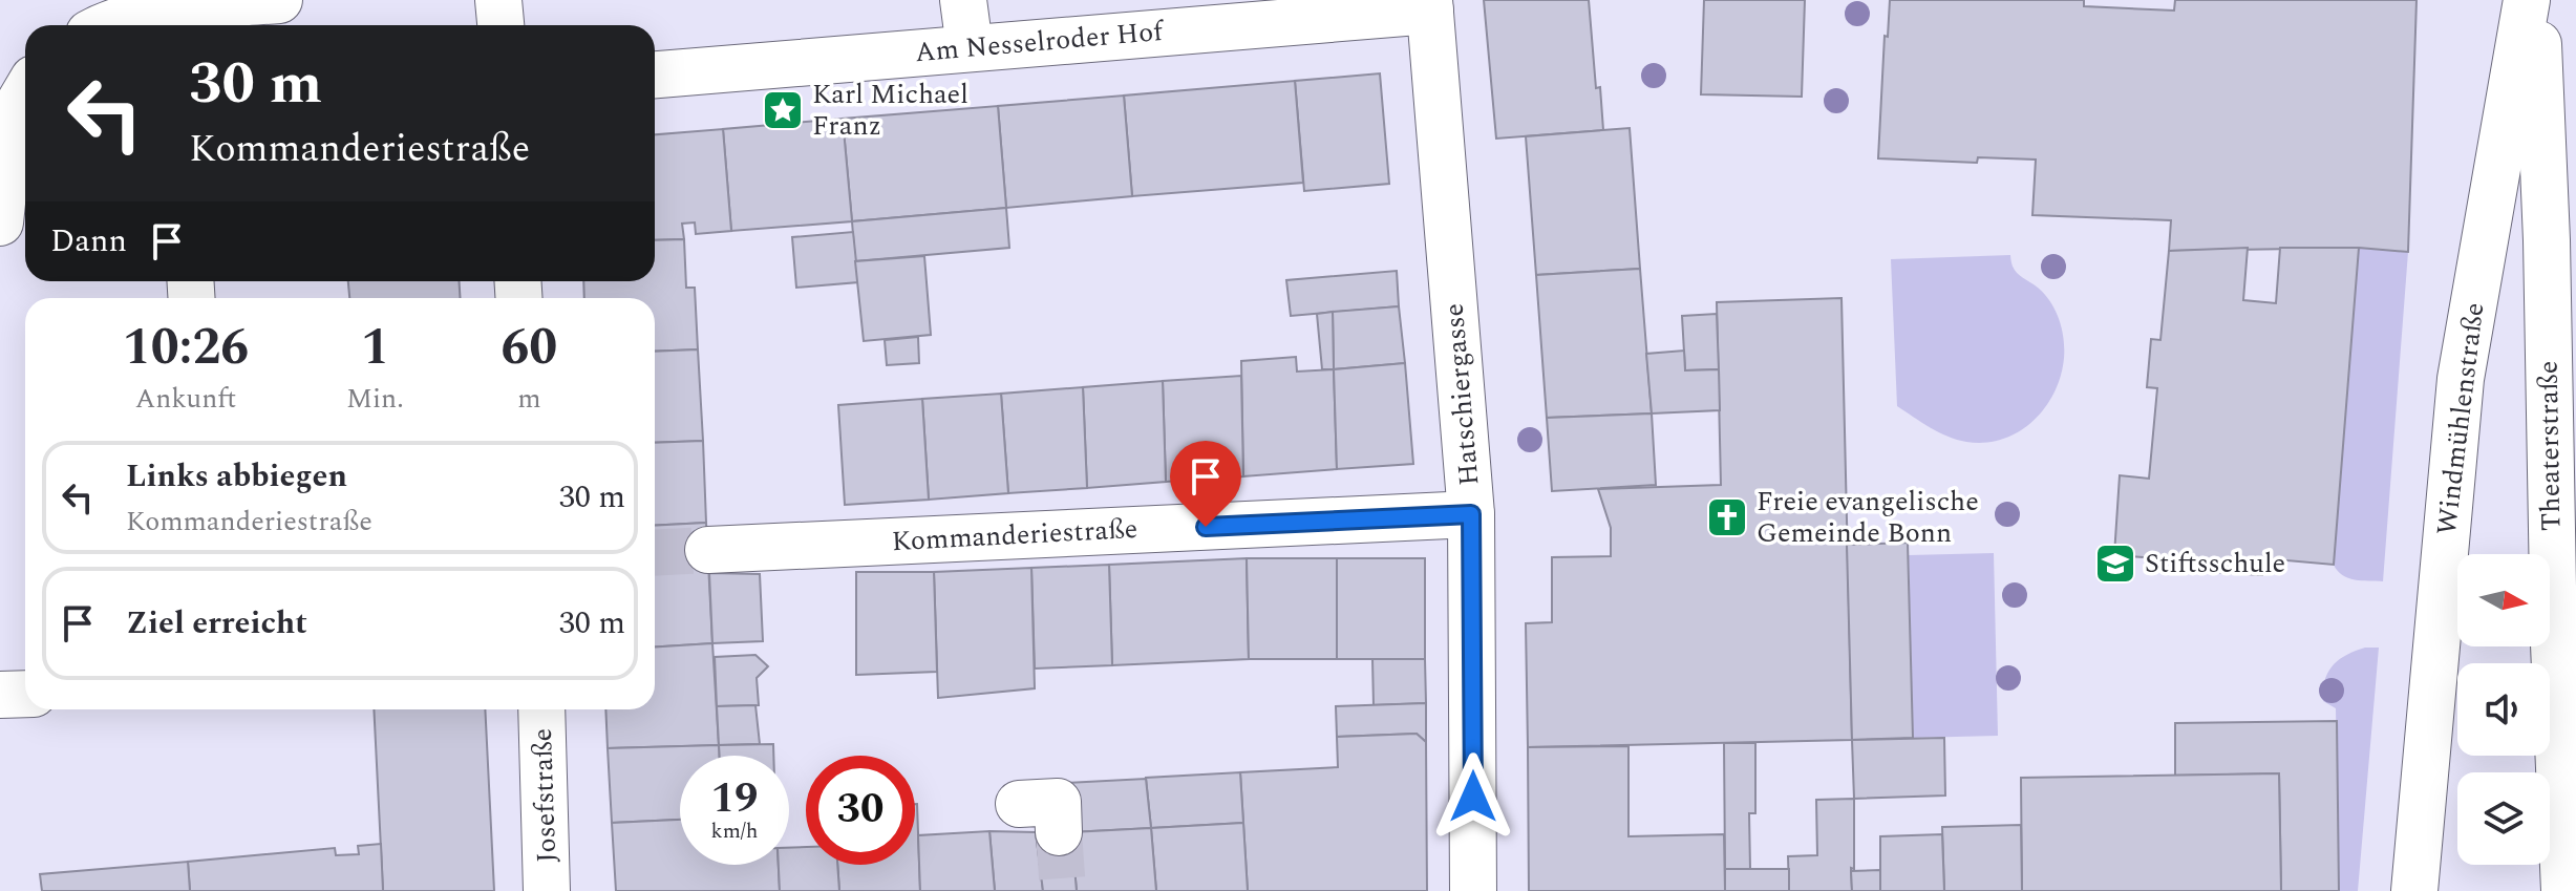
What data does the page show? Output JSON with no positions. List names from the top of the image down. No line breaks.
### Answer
{"streets":{"street":["Am Nesselroder Hof","Hatschiergasse","Windmühlenstraße","Theaterstraße","Kommanderiestraße","Josefstraße"]},"crossings":[["Am Nesselroder Hof","Hatschiergasse"],["Hatschiergasse","Kommanderiestraße"]],"places":{"place":["Karl Michael Franz"],"church":["Freie evangelische Gemeinde Bonn"],"school or university":["Stiftsschule"]},"north":"right","page":{"turn":["30 m","Kommanderiestraße"],"then":"Dann","eta":["10:26","Ankunft","1","Min.","60","m"],"list":[{"name":"Links abbiegen","note":"Kommanderiestraße","value":"30 m"},{"name":"Ziel erreicht","value":"30 m"}],"speed":"19 km/h","limit":"30"}}
